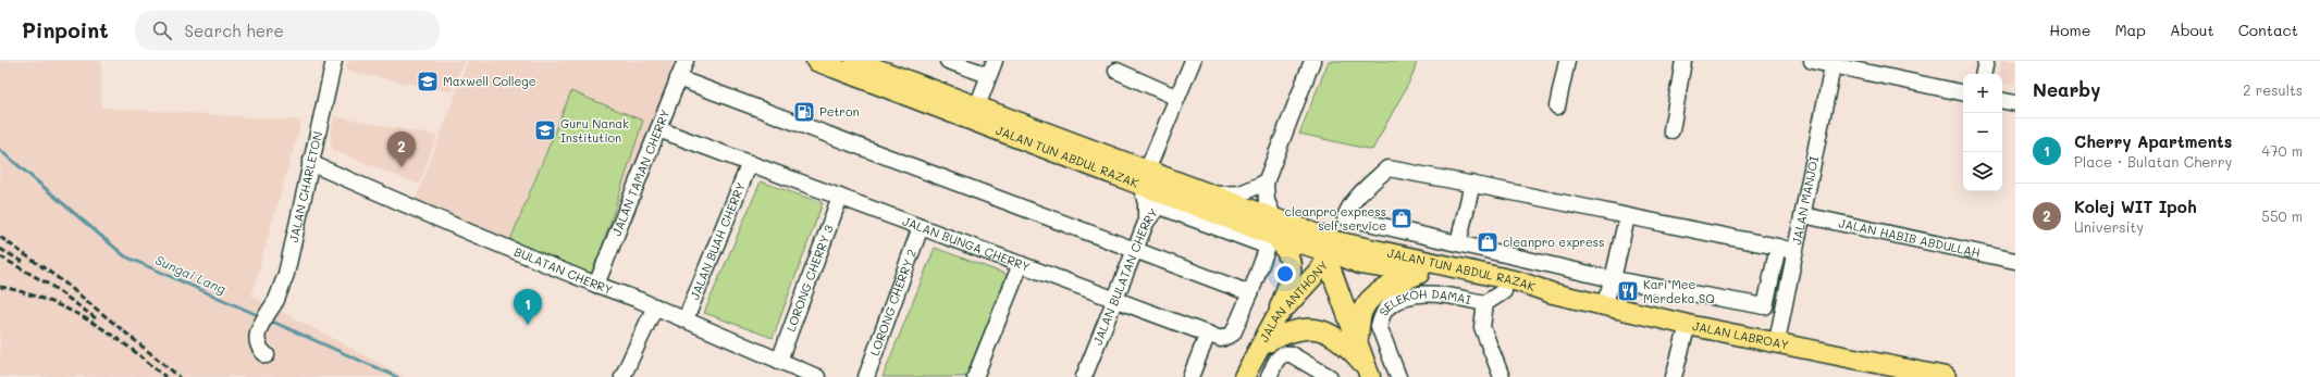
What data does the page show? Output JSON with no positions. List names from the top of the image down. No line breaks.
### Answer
{"streets":{"main road":["JALAN TUN ABDUL RAZAK","JALAN ANTHONY","JALAN LABROAY"],"street":["JALAN TAMAN CHERRY","JALAN CHARLETON","JALAN MANJOI","JALAN HABIB ABDULLAH","JALAN BUAH CHERRY","JALAN BUNGA CHERRY","BULATAN CHERRY","JALAN BULATAN CHERRY","LORONG CHERRY 3","LORONG CHERRY 2","SELEKOH DAMAI"]},"crossings":[["JALAN TUN ABDUL RAZAK","JALAN BUNGA CHERRY"],["JALAN TUN ABDUL RAZAK","JALAN BULATAN CHERRY"],["JALAN TUN ABDUL RAZAK","JALAN ANTHONY"],["JALAN TUN ABDUL RAZAK","JALAN LABROAY"],["JALAN TAMAN CHERRY","JALAN BUNGA CHERRY"],["JALAN TAMAN CHERRY","BULATAN CHERRY"],["JALAN CHARLETON","BULATAN CHERRY"],["JALAN MANJOI","JALAN HABIB ABDULLAH"],["JALAN MANJOI","JALAN LABROAY"],["JALAN BUAH CHERRY","JALAN BUNGA CHERRY"],["JALAN BUAH CHERRY","BULATAN CHERRY"],["JALAN BUNGA CHERRY","JALAN BULATAN CHERRY"],["JALAN BUNGA CHERRY","LORONG CHERRY 3"],["JALAN BUNGA CHERRY","LORONG CHERRY 2"],["BULATAN CHERRY","LORONG CHERRY 3"]],"water":["Sungai Lang"],"places":{"school or university":["Maxwell College","Guru Nanak Institution"],"fuel station":["Petron"],"shop":["cleanpro express self service","cleanpro express"],"restaurant":["Kari Mee Merdeka SQ"]},"page":{"header":"Pinpoint","search":"Search here","nav":["Home","Map","About","Contact"],"heading":["Nearby","2 results"],"map_buttons":["+","−"],"list":[{"mark":"1","name":"Cherry Apartments","note":"Place · Bulatan Cherry","value":"470 m"},{"mark":"2","name":"Kolej WIT Ipoh","note":"University","value":"550 m"}],"pins":["2","1"]}}
